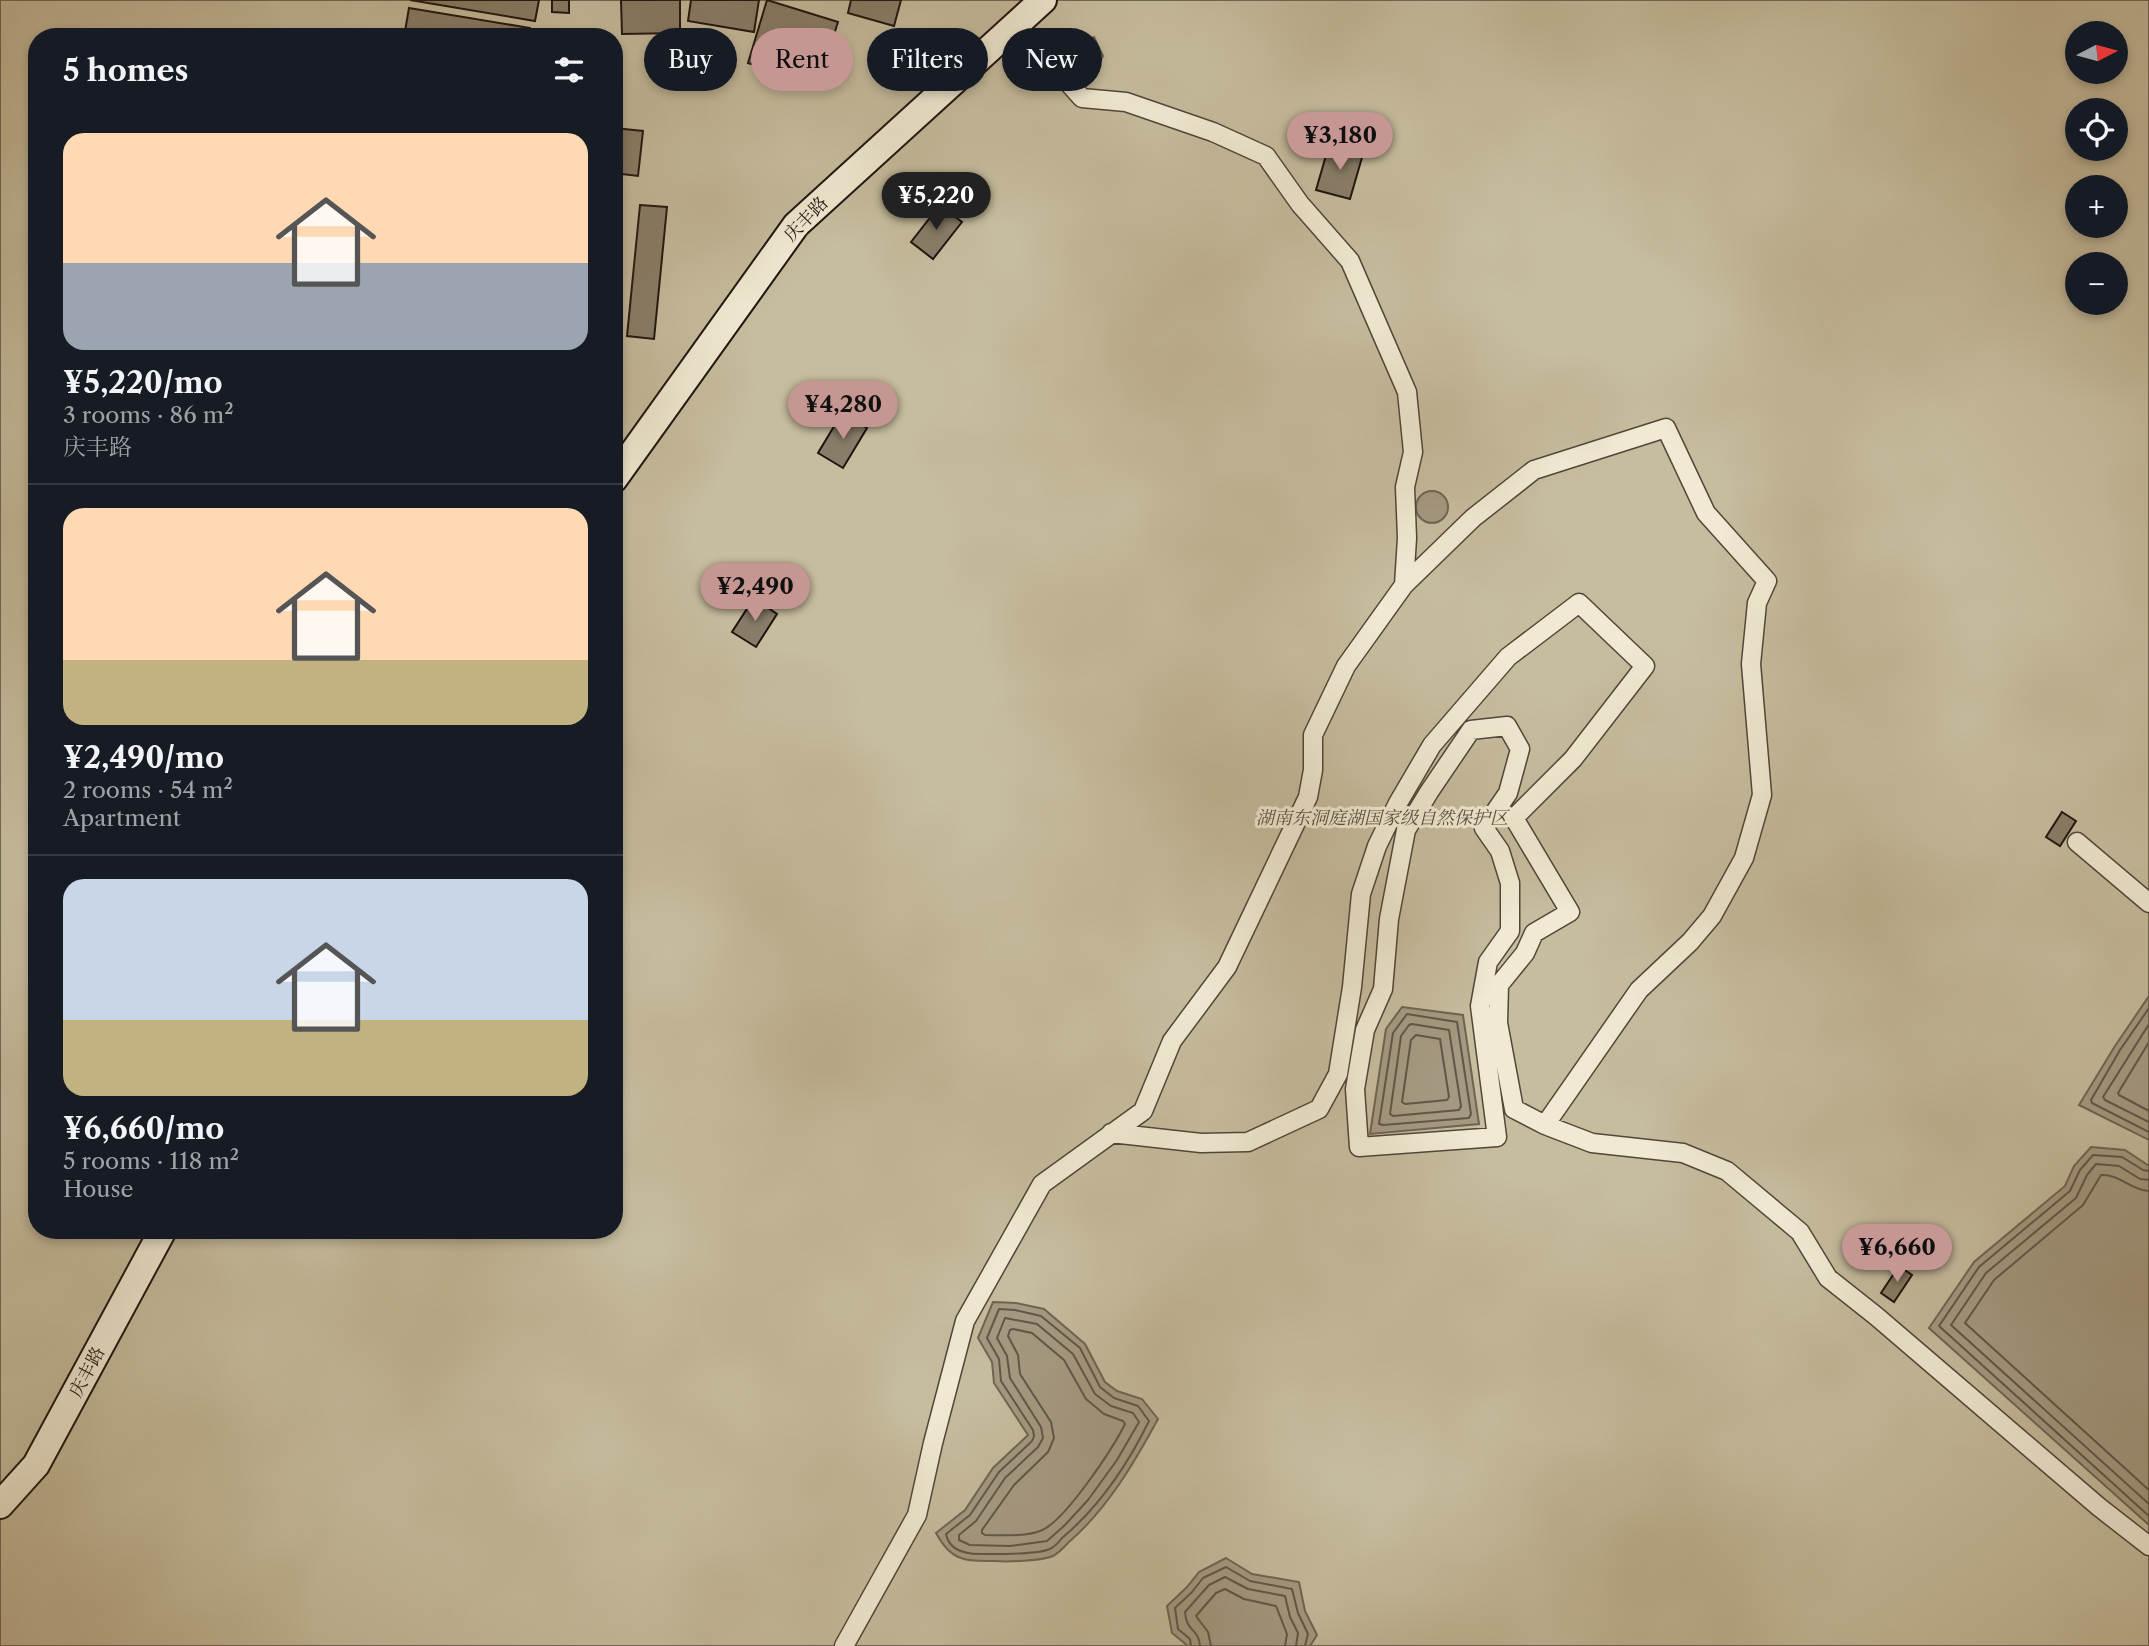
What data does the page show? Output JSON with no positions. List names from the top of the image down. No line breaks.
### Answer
{"streets":{"street":["庆丰路"]},"parks":["湖南东洞庭湖国家级自然保护区"],"north":"right","page":{"map_buttons":["+","−"],"chip":["Buy","Rent","Filters","New"],"heading":"5 homes","price":["¥3,180","¥5,220","¥4,280","¥2,490","¥6,660"],"list":[{"name":"¥5,220/mo","note":"3 rooms · 86 m² · 庆丰路"},{"name":"¥2,490/mo","note":"2 rooms · 54 m² · Apartment"},{"name":"¥6,660/mo","note":"5 rooms · 118 m² · House"}]}}
